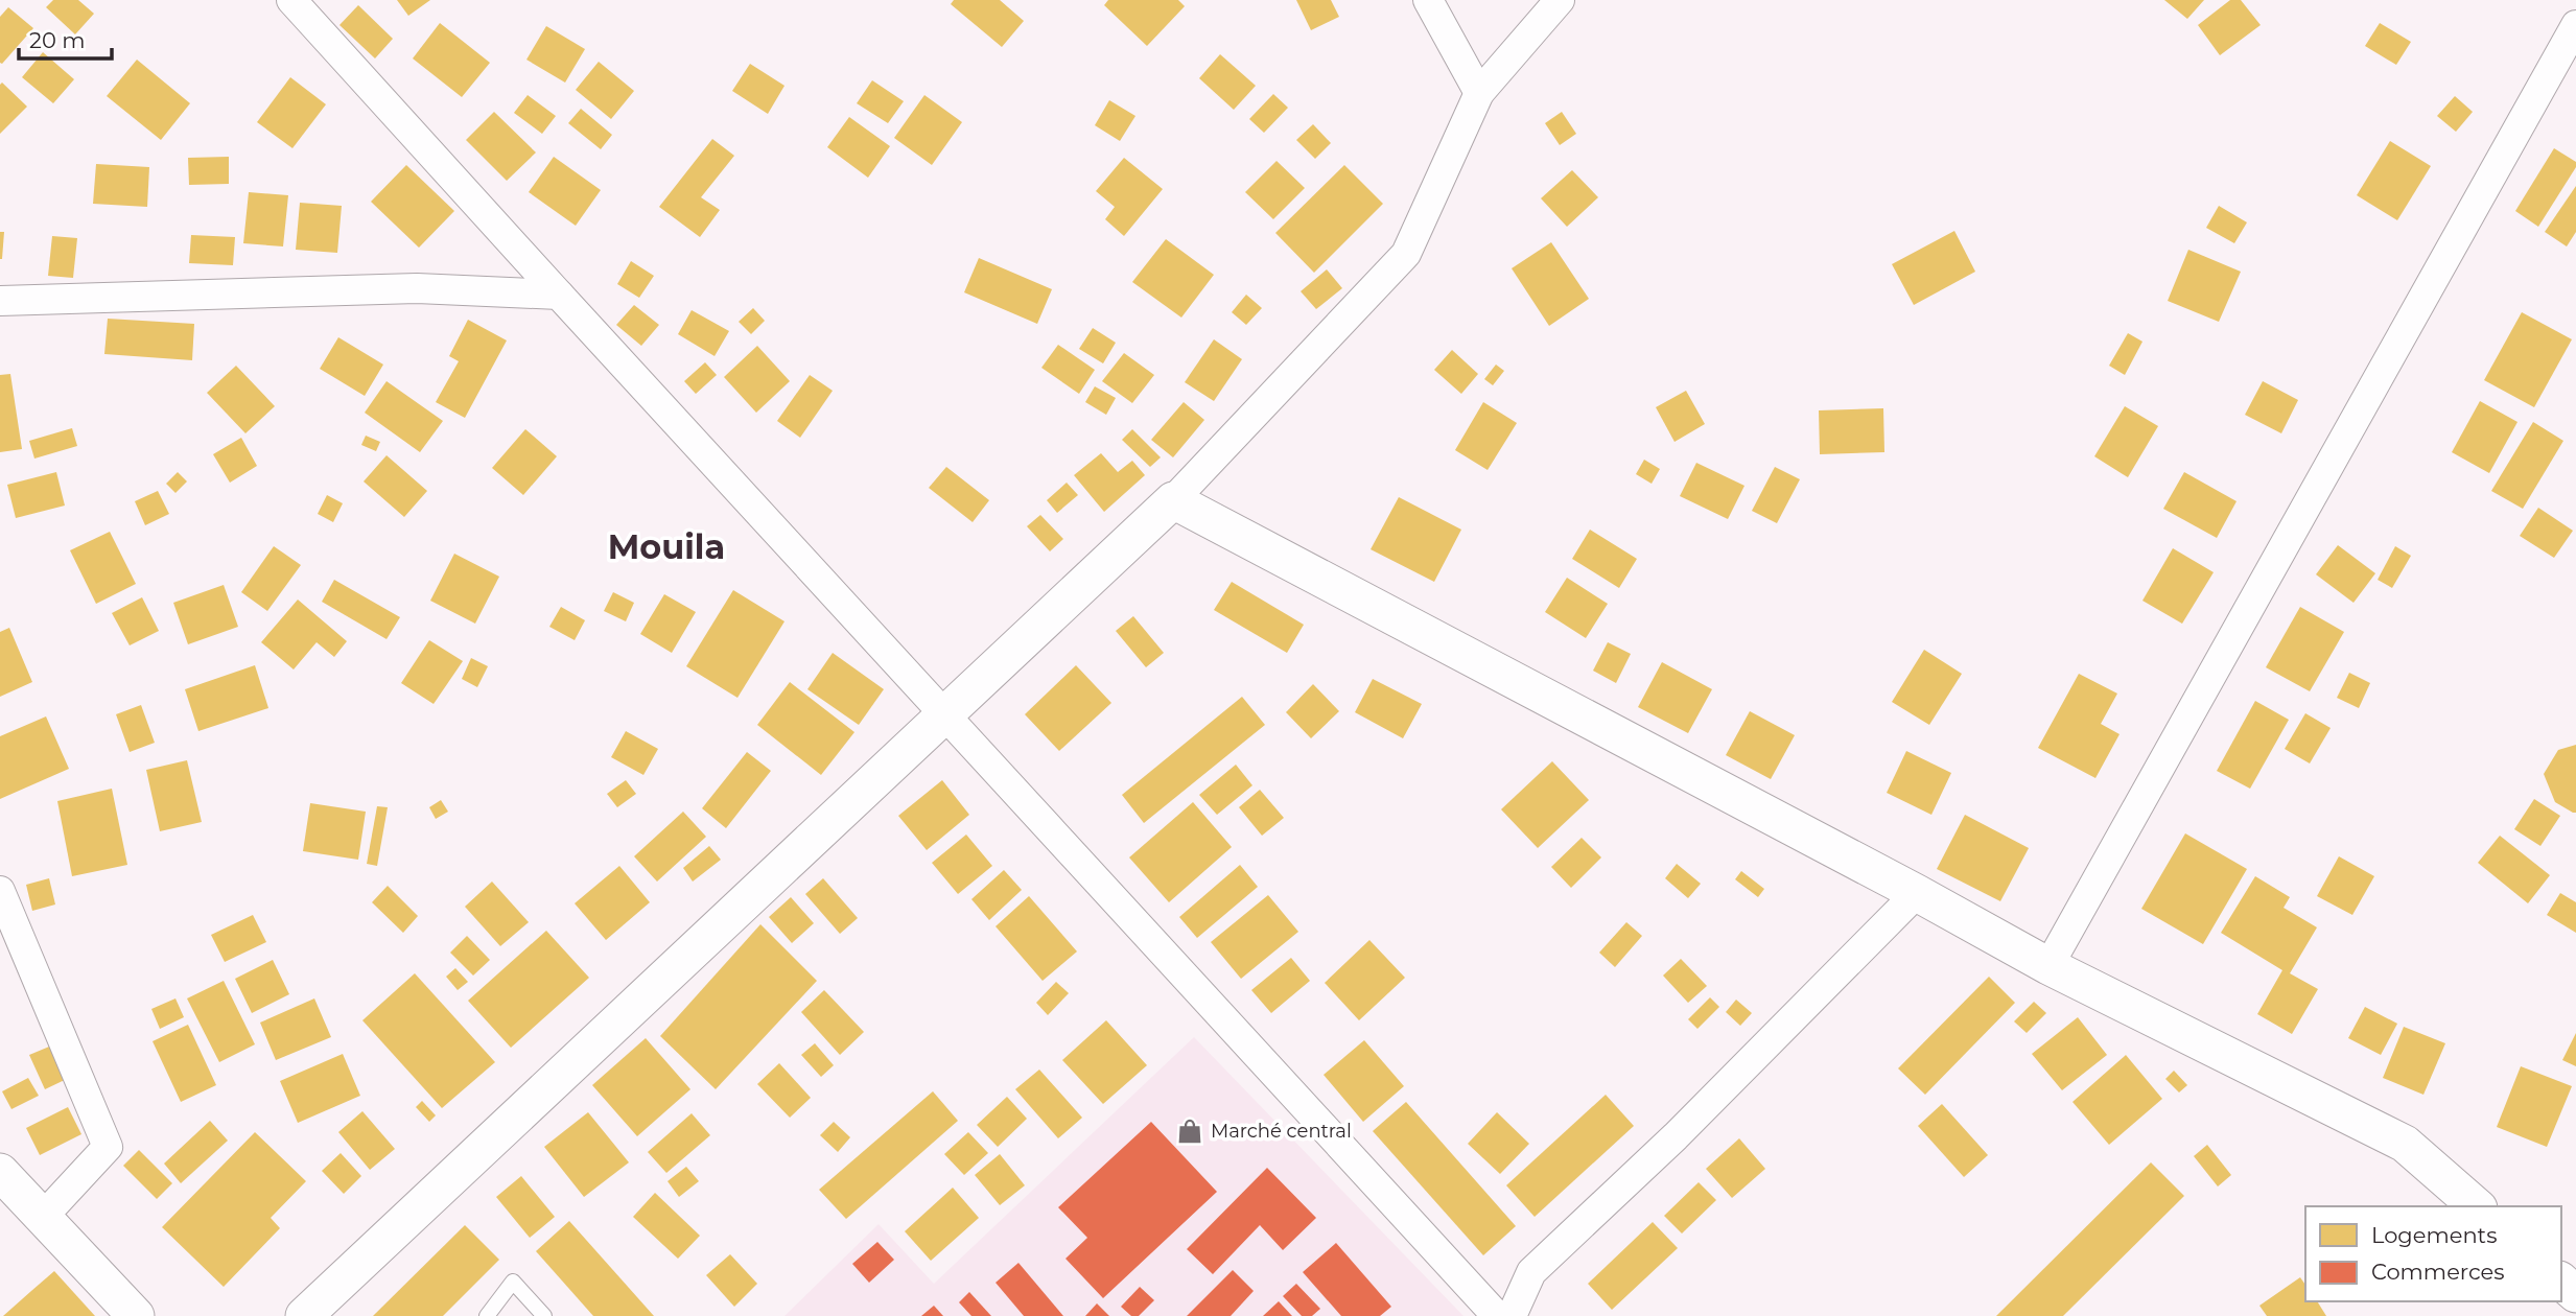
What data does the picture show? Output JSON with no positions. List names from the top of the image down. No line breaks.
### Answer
{"districts":["Mouila"],"places":{"shop":["Marché central"]},"legend":["Logements","Commerces"],"scale_bar":"20 m"}
